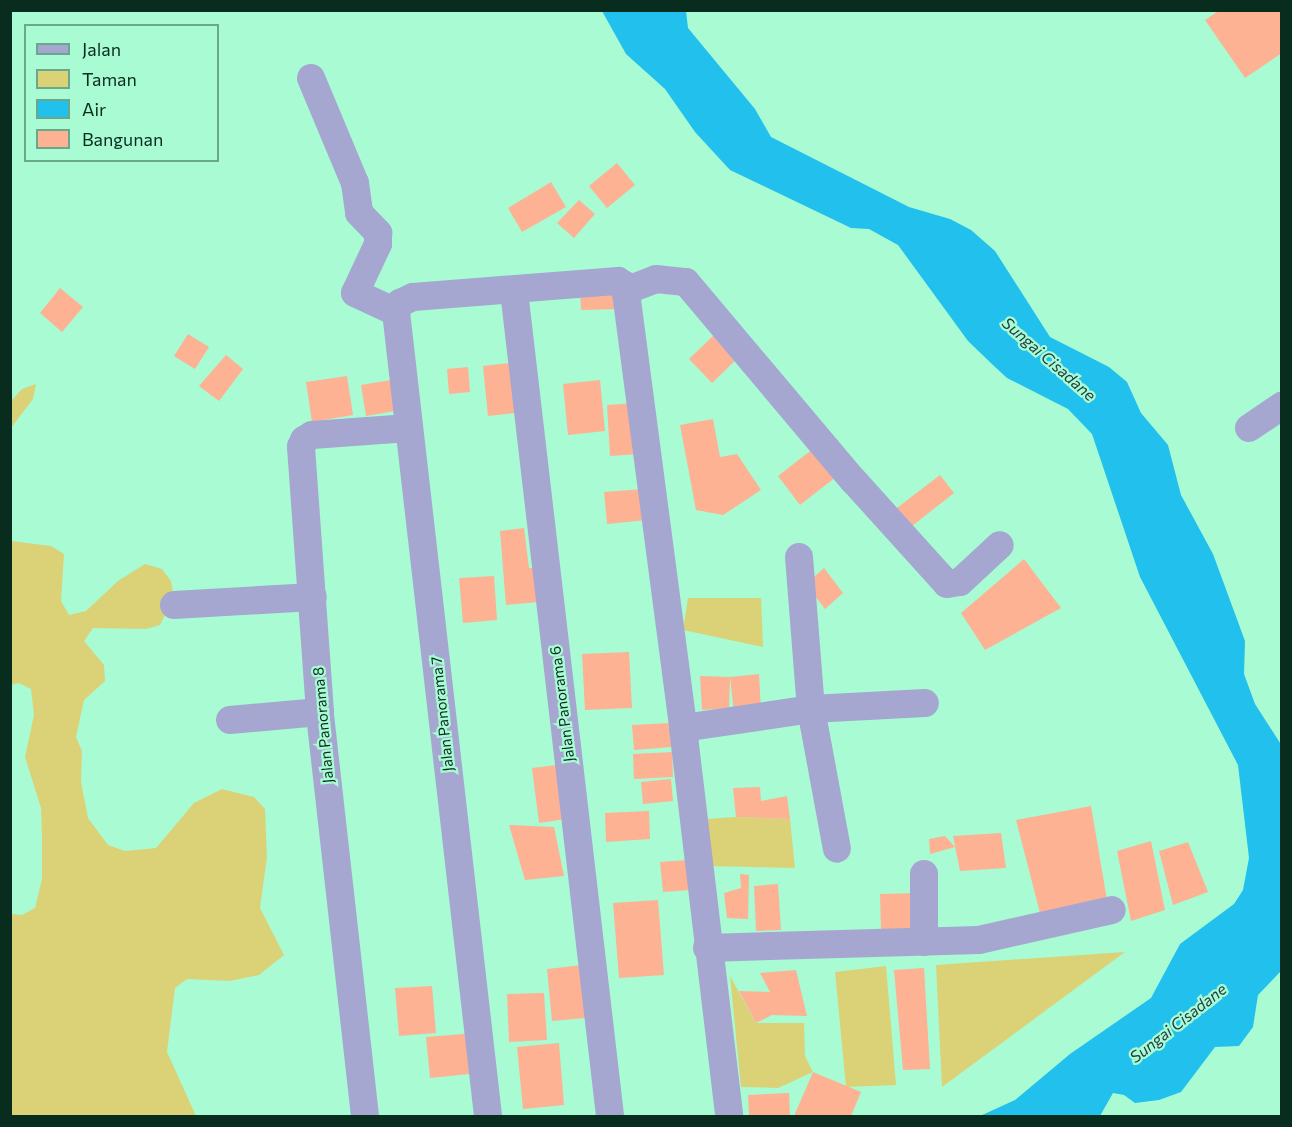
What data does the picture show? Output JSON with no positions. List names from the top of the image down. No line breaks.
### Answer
{"streets":{"street":["Jalan Panorama 6","Jalan Panorama 7","Jalan Panorama 8"]},"crossings":[["Jalan Panorama 7","Jalan Panorama 8"]],"water":["Sungai Cisadane"],"legend":["Jalan","Taman","Air","Bangunan"]}
